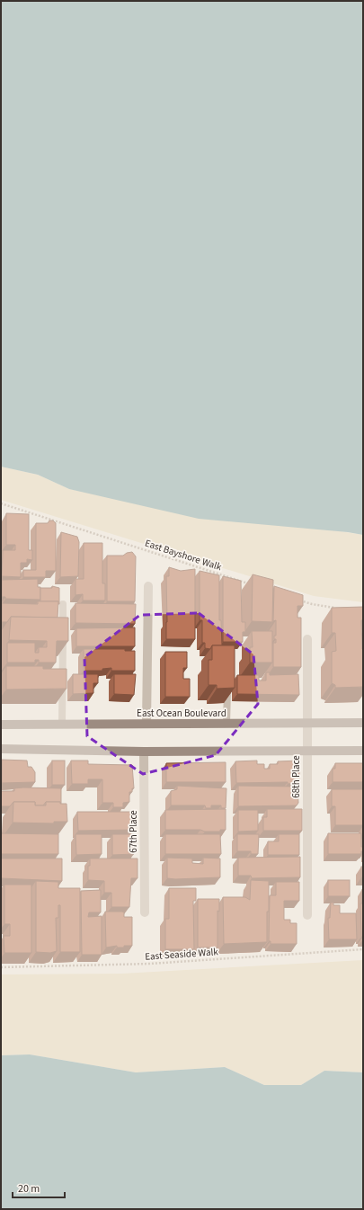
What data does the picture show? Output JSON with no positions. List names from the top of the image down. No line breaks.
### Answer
{"streets":{"main road":["East Ocean Boulevard"],"street":["68th Place","67th Place"],"path":["East Bayshore Walk","East Seaside Walk"]},"crossings":[["East Ocean Boulevard","68th Place"]],"scale_bar":"20 m"}
